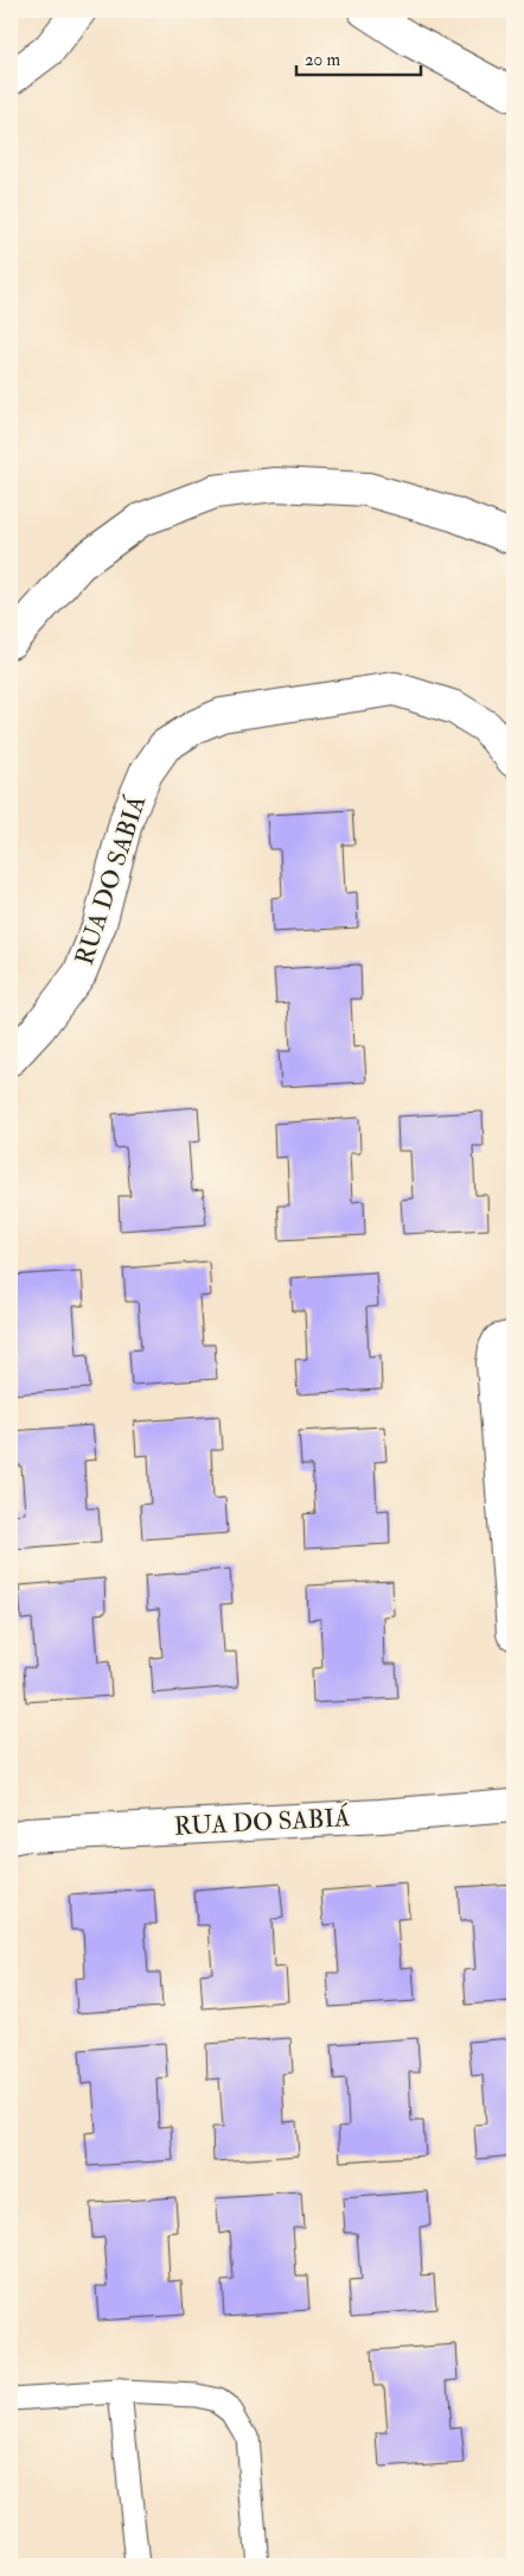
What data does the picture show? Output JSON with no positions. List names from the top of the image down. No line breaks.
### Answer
{"streets":{"street":["RUA DO SABIÁ"]},"scale_bar":"20 m"}
